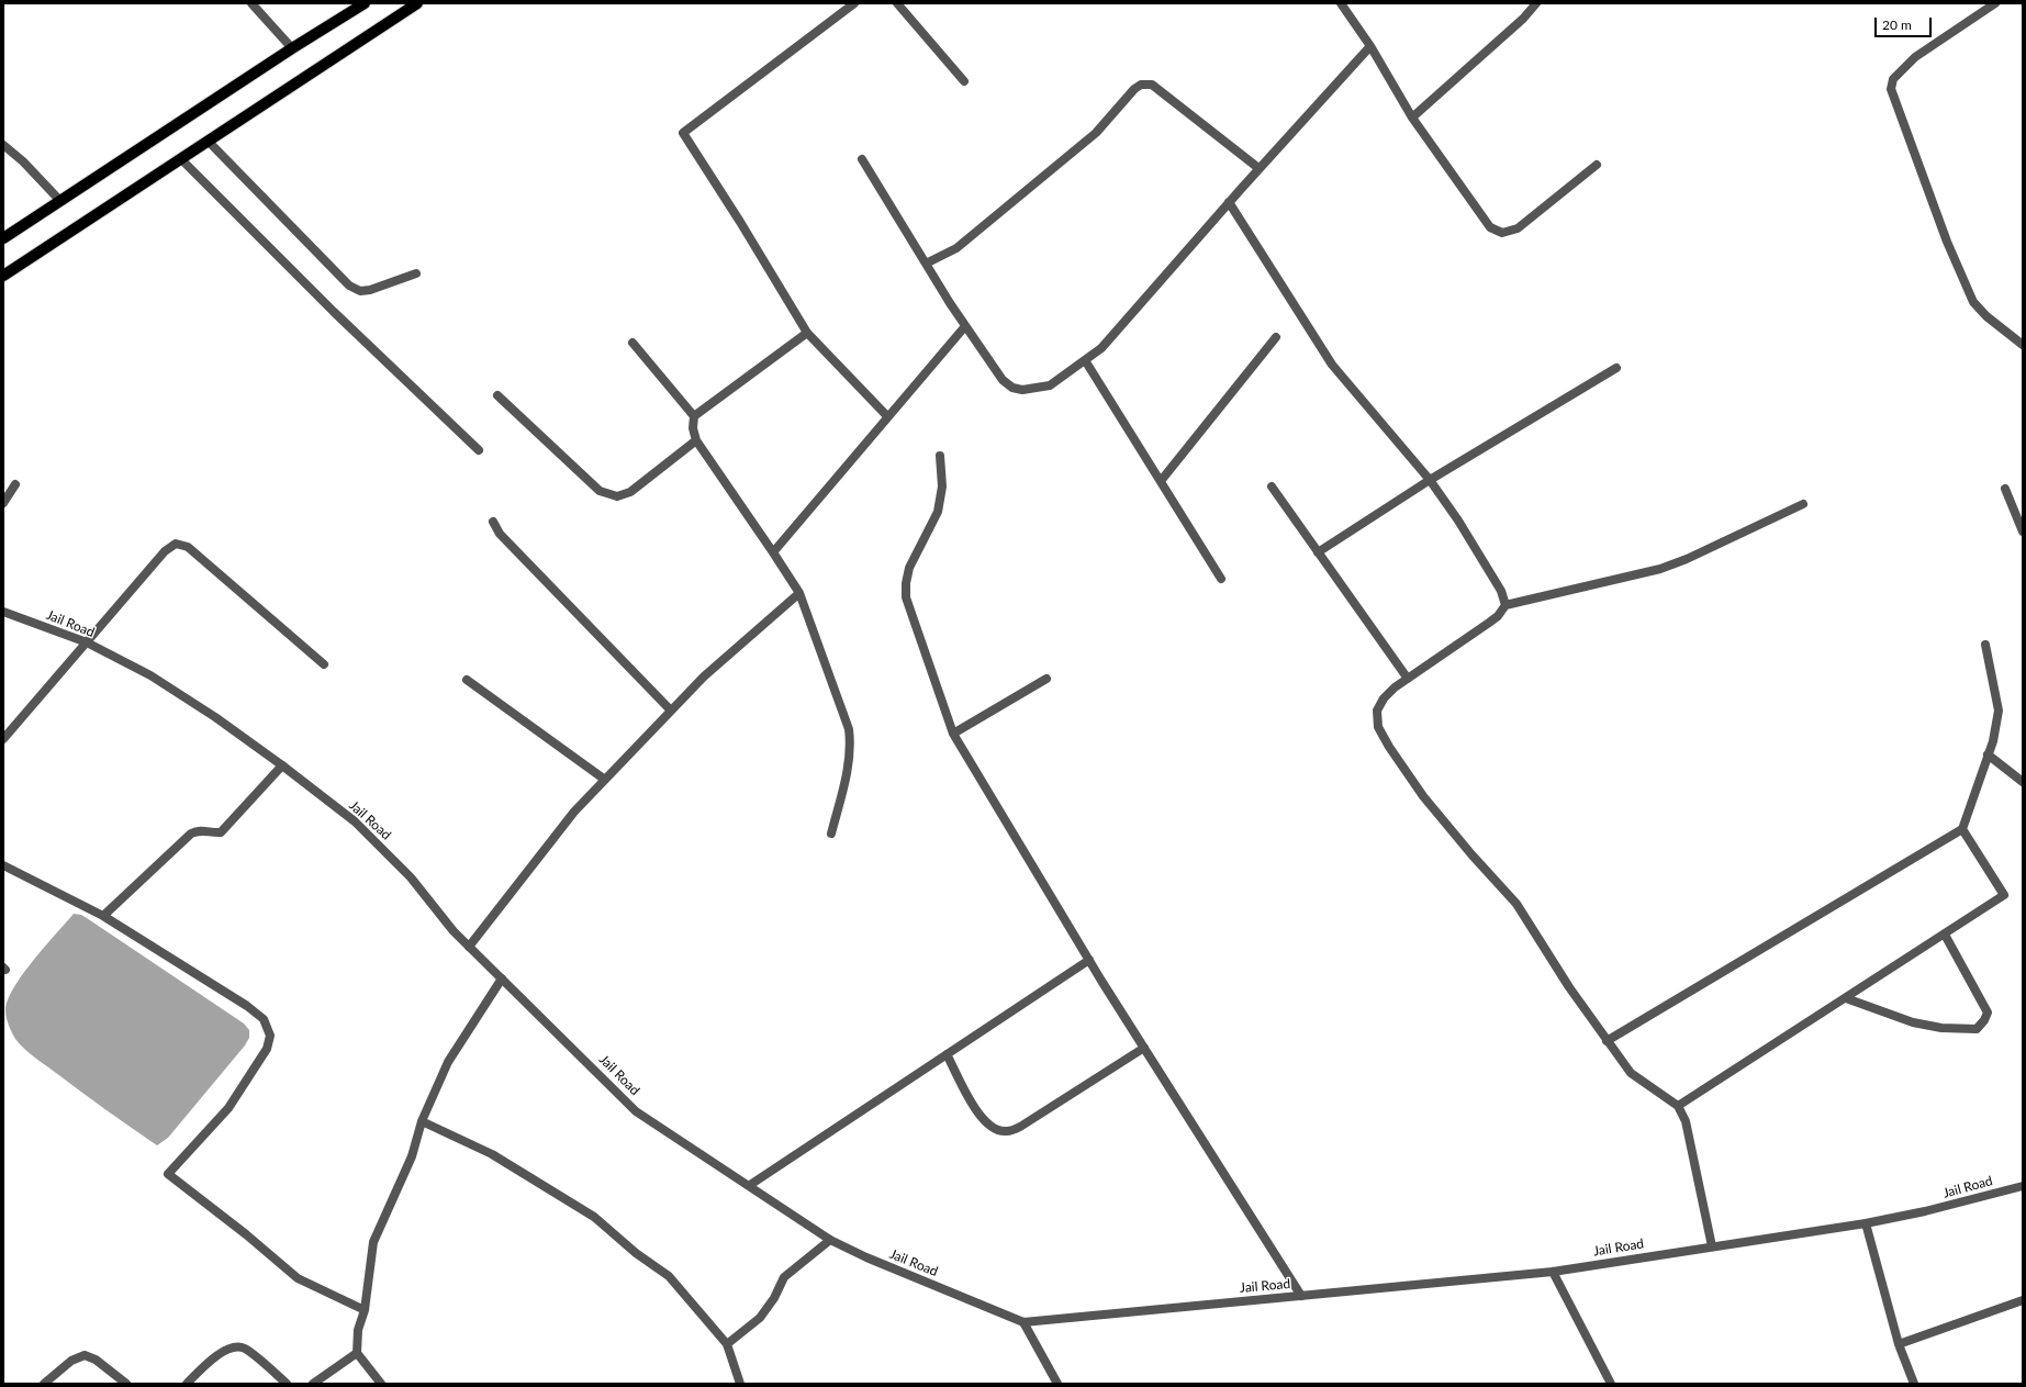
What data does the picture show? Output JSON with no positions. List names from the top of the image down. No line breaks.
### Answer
{"streets":{"street":["Jail Road"]},"scale_bar":"20 m"}
